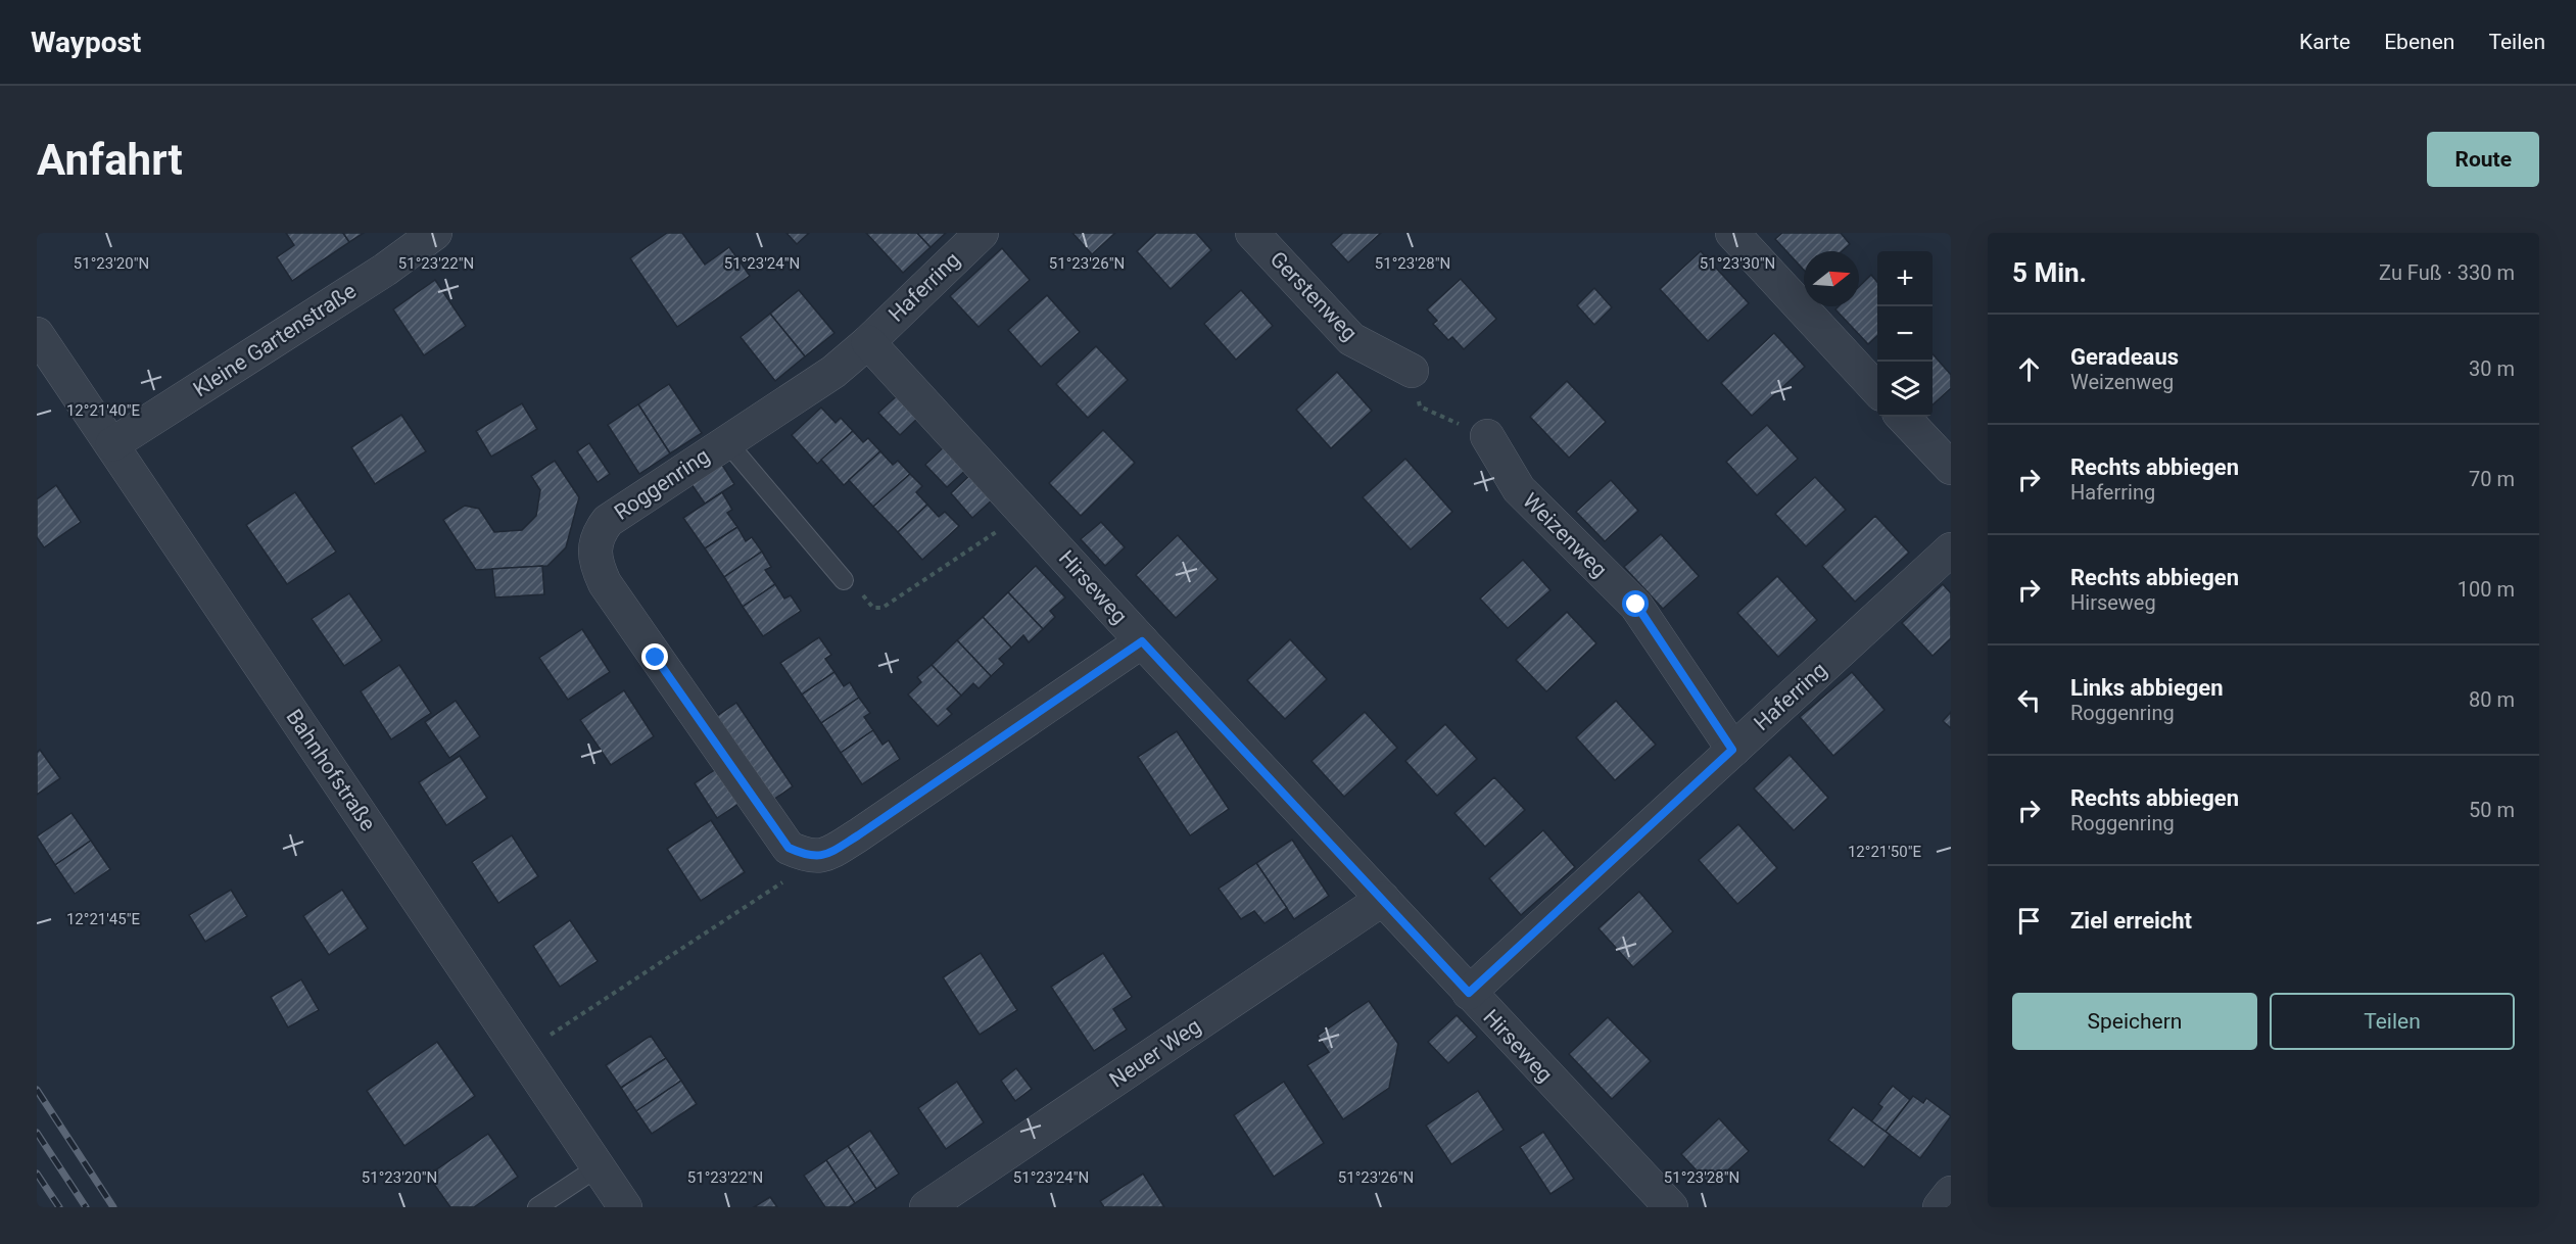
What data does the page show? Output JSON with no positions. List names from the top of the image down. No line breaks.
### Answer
{"streets":{"street":["Haferring","Gerstenweg","Kleine Gartenstraße","Roggenring","Weizenweg","Hirseweg","Bahnhofstraße","Neuer Weg"]},"crossings":[["Haferring","Roggenring"],["Haferring","Weizenweg"],["Haferring","Hirseweg"],["Kleine Gartenstraße","Bahnhofstraße"],["Roggenring","Hirseweg"],["Hirseweg","Neuer Weg"]],"north":"right","page":{"header":"Waypost","nav":["Karte","Ebenen","Teilen"],"buttons":["Route",["Speichern","Teilen"]],"title":"Anfahrt","heading":["5 Min.","Zu Fuß · 330 m"],"map_buttons":["+","−"],"list":[["Geradeaus","Weizenweg","30 m"],["Rechts abbiegen","Haferring","70 m"],["Rechts abbiegen","Hirseweg","100 m"],["Links abbiegen","Roggenring","80 m"],["Rechts abbiegen","Roggenring","50 m"],"Ziel erreicht"]},"coordinates":["51°23'20\"N","51°23'22\"N","51°23'24\"N","51°23'26\"N","51°23'28\"N","51°23'30\"N","12°21'40\"E","12°21'50\"E","12°21'45\"E"]}
